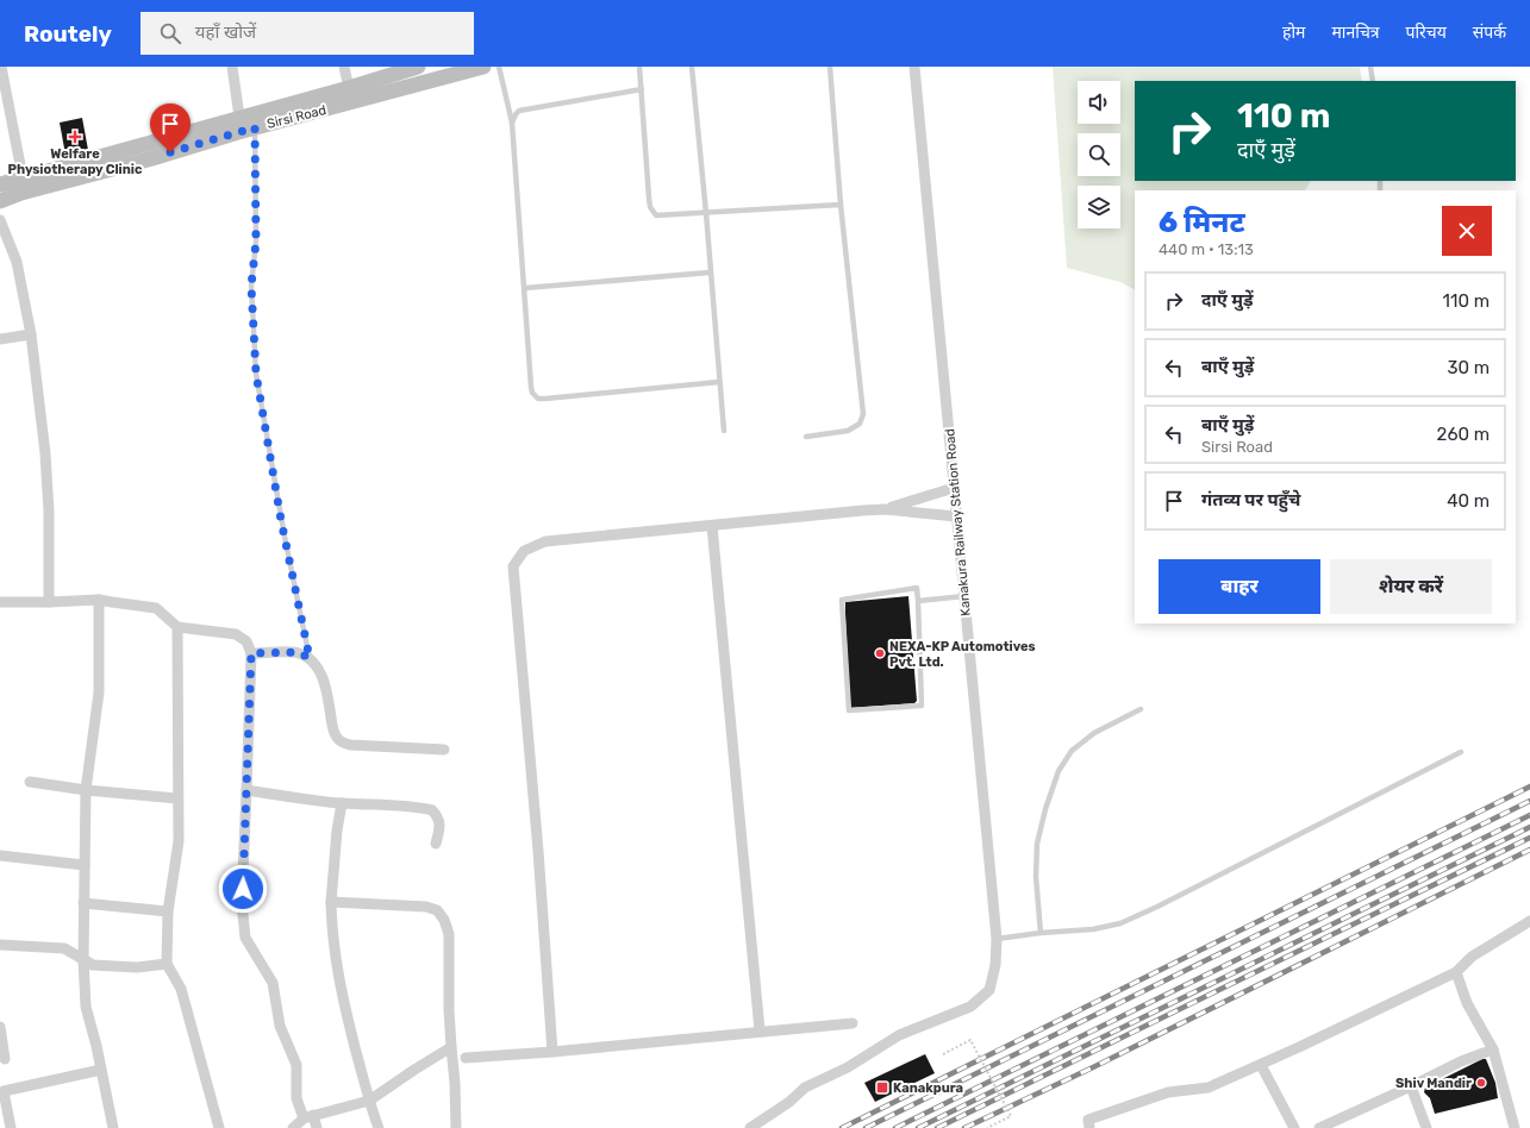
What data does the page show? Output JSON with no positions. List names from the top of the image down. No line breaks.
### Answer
{"streets":{"main road":["Sirsi Road"],"street":["Kanakura Railway Station Road"]},"places":{"health":["Welfare Physiotherapy Clinic"],"other":["NEXA-KP Automotives Pvt. Ltd.","Shiv Mandir"],"transit":["Kanakpura"]},"page":{"header":"Routely","search":"यहाँ खोजें","nav":["होम","मानचित्र","परिचय","संपर्क"],"turn":["110 m","दाएँ मुड़ें"],"heading":["6 मिनट","440 m · 13:13"],"list":[{"name":"दाएँ मुड़ें","value":"110 m"},{"name":"बाएँ मुड़ें","value":"30 m"},{"name":"बाएँ मुड़ें","note":"Sirsi Road","value":"260 m"},{"name":"गंतव्य पर पहुँचे","value":"40 m"}],"buttons":["बाहर","शेयर करें"]}}
